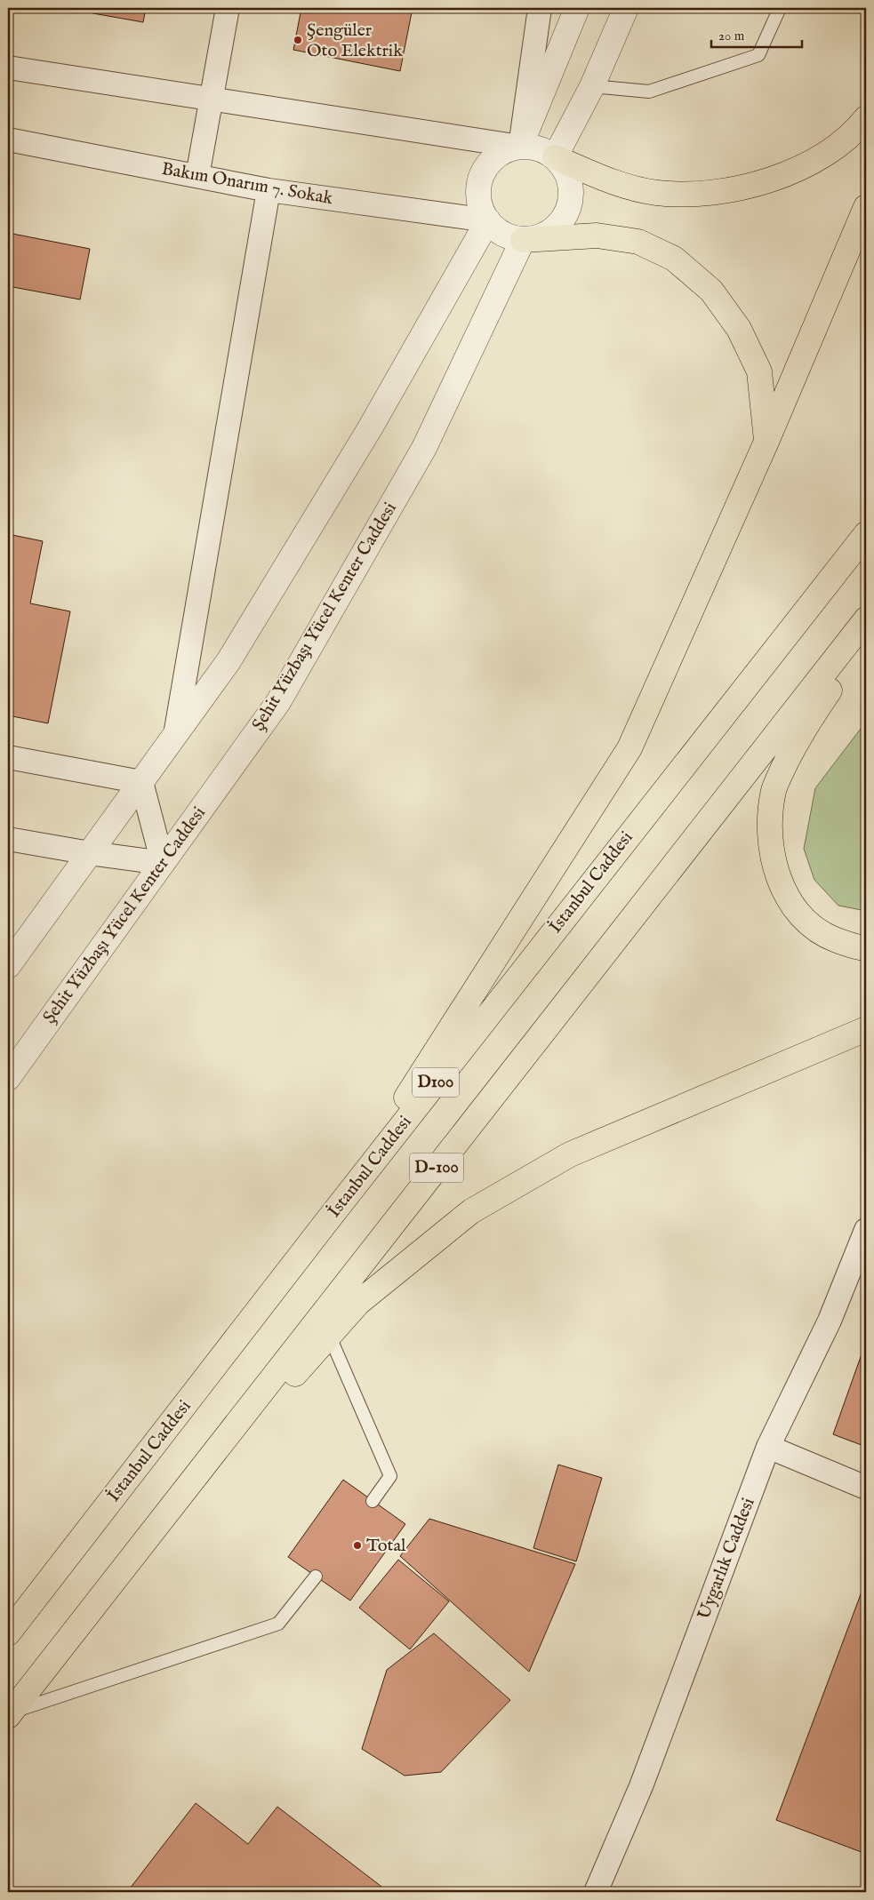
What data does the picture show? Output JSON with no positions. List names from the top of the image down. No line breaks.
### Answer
{"streets":{"highway":["İstanbul Caddesi","D100","D-100"],"street":["Bakım Onarım 7. Sokak","Şehit Yüzbaşı Yücel Kenter Caddesi","Uygarlık Caddesi"]},"crossings":[["Bakım Onarım 7. Sokak","Şehit Yüzbaşı Yücel Kenter Caddesi"]],"places":["Şengüler Oto Elektrik","Total"],"scale_bar":"20 m"}
